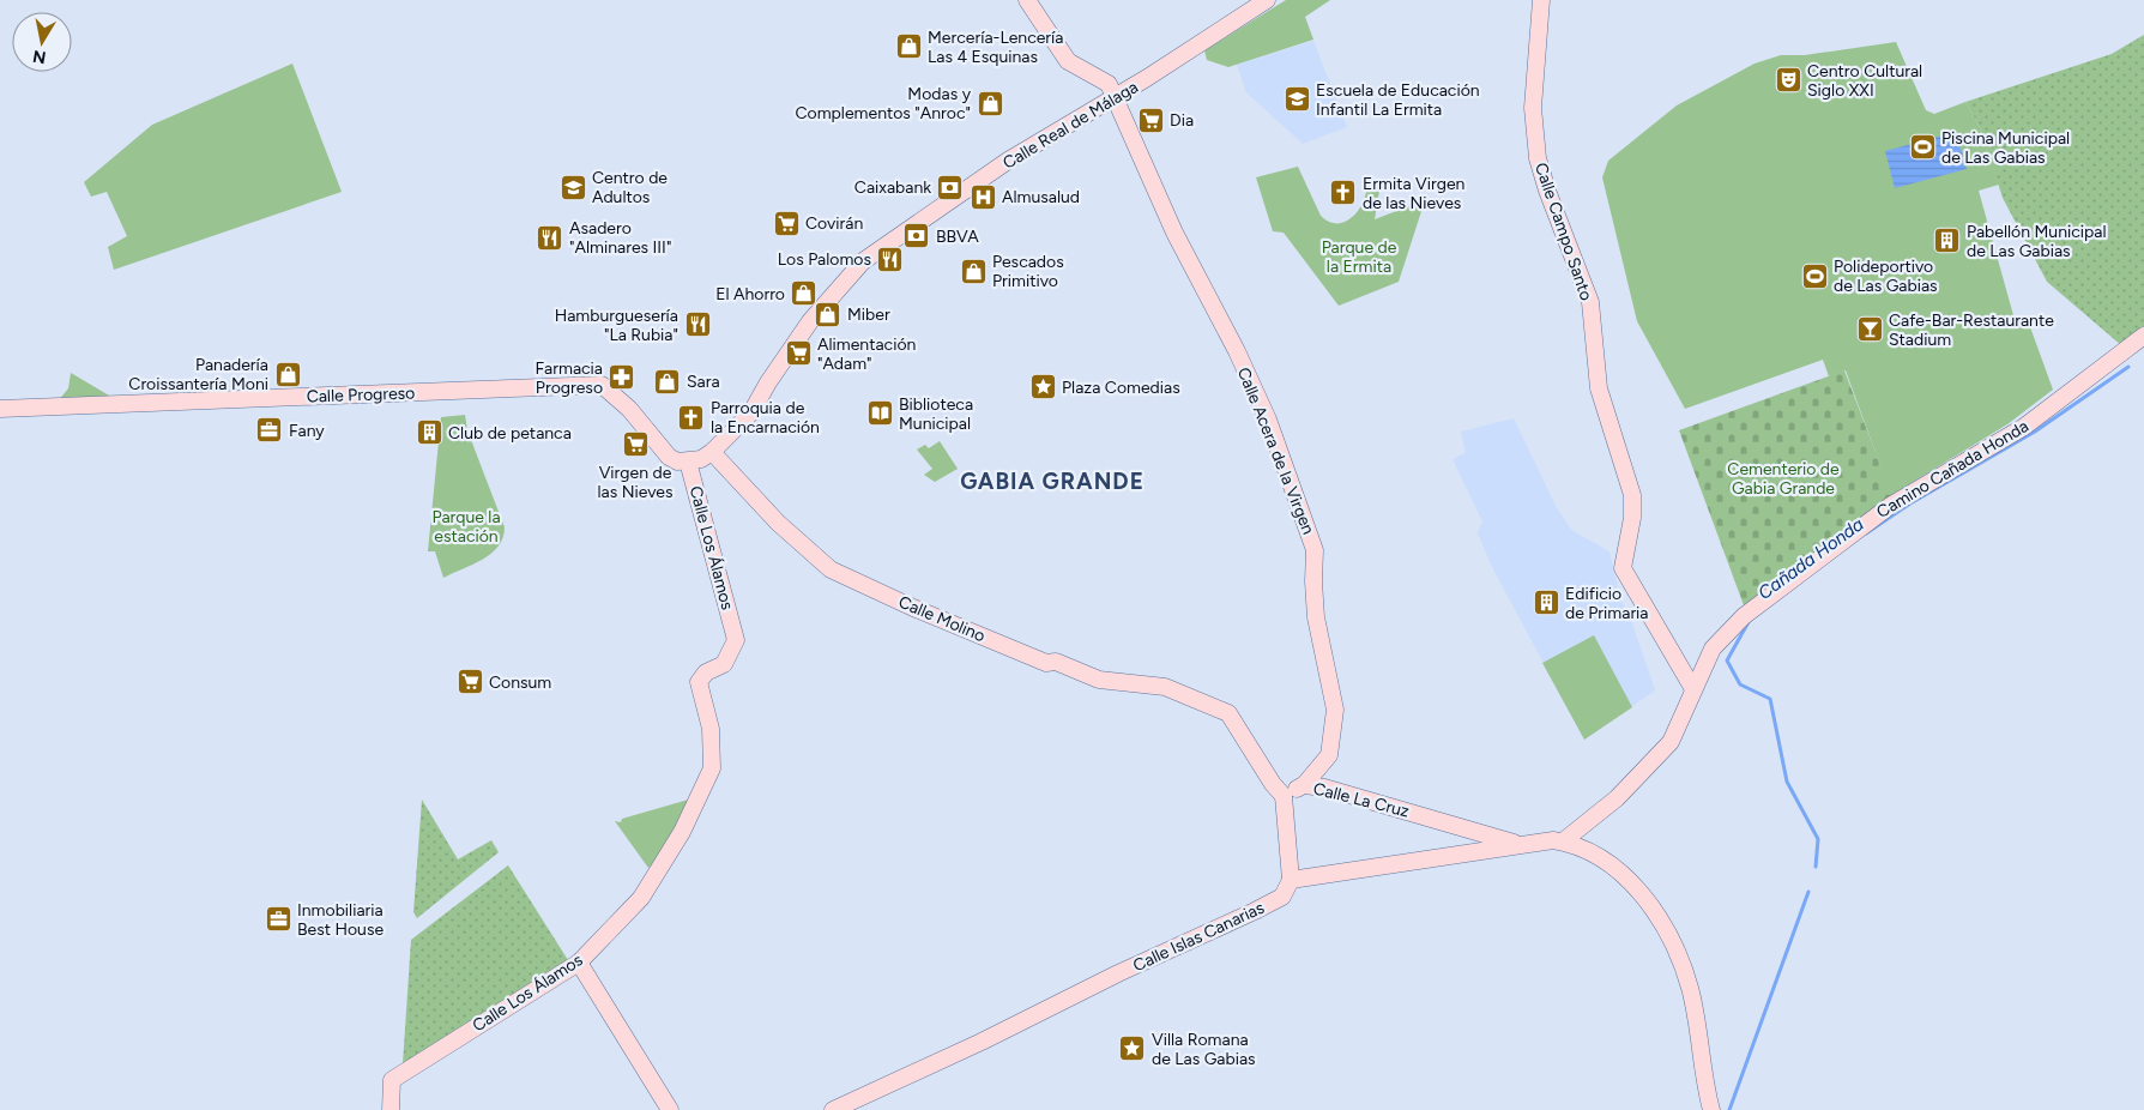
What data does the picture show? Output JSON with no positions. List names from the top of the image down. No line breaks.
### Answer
{"streets":{"street":["Calle Real de Málaga","Calle Campo Santo","Calle Progreso","Calle Acera de la Virgen","Camino Cañada Honda","Calle Los Álamos","Calle Molino","Calle La Cruz","Calle Islas Canarias"]},"crossings":[["Calle Real de Málaga","Calle Progreso"],["Calle Real de Málaga","Calle Acera de la Virgen"],["Calle Real de Málaga","Calle Los Álamos"],["Calle Real de Málaga","Calle Molino"],["Calle Campo Santo","Camino Cañada Honda"],["Calle Progreso","Calle Los Álamos"],["Calle Acera de la Virgen","Calle La Cruz"],["Calle Molino","Calle La Cruz"]],"districts":["GABIA GRANDE"],"water":["Cañada Honda"],"parks":["Parque de la Ermita","Cementerio de Gabia Grande","Parque la estación"],"places":{"shop":["Mercería-Lencería Las 4 Esquinas","Modas y Complementos \"Anroc\"","Pescados Primitivo","El Ahorro","Miber","Panadería Croissantería Moni","Sara"],"theatre":["Centro Cultural Siglo XXI"],"school or university":["Escuela de Educación Infantil La Ermita","Centro de Adultos"],"supermarket":["Dia","Covirán","Alimentación \"Adam\"","Virgen de las Nieves","Consum"],"sports":["Piscina Municipal de Las Gabias","Polideportivo de Las Gabias"],"bank":["Caixabank","BBVA"],"church":["Ermita Virgen de las Nieves","Parroquia de la Encarnación"],"hospital":["Almusalud"],"restaurant":["Asadero \"Alminares III\"","Los Palomos","Hamburguesería \"La Rubia\""],"building":["Pabellón Municipal de Las Gabias","Club de petanca","Edificio de Primaria"],"bar":["Cafe-Bar-Restaurante Stadium"],"pharmacy":["Farmacia Progreso"],"place":["Plaza Comedias","Villa Romana de Las Gabias"],"library":["Biblioteca Municipal"],"office":["Fany","Inmobiliaria Best House"]},"north":"bottom"}
